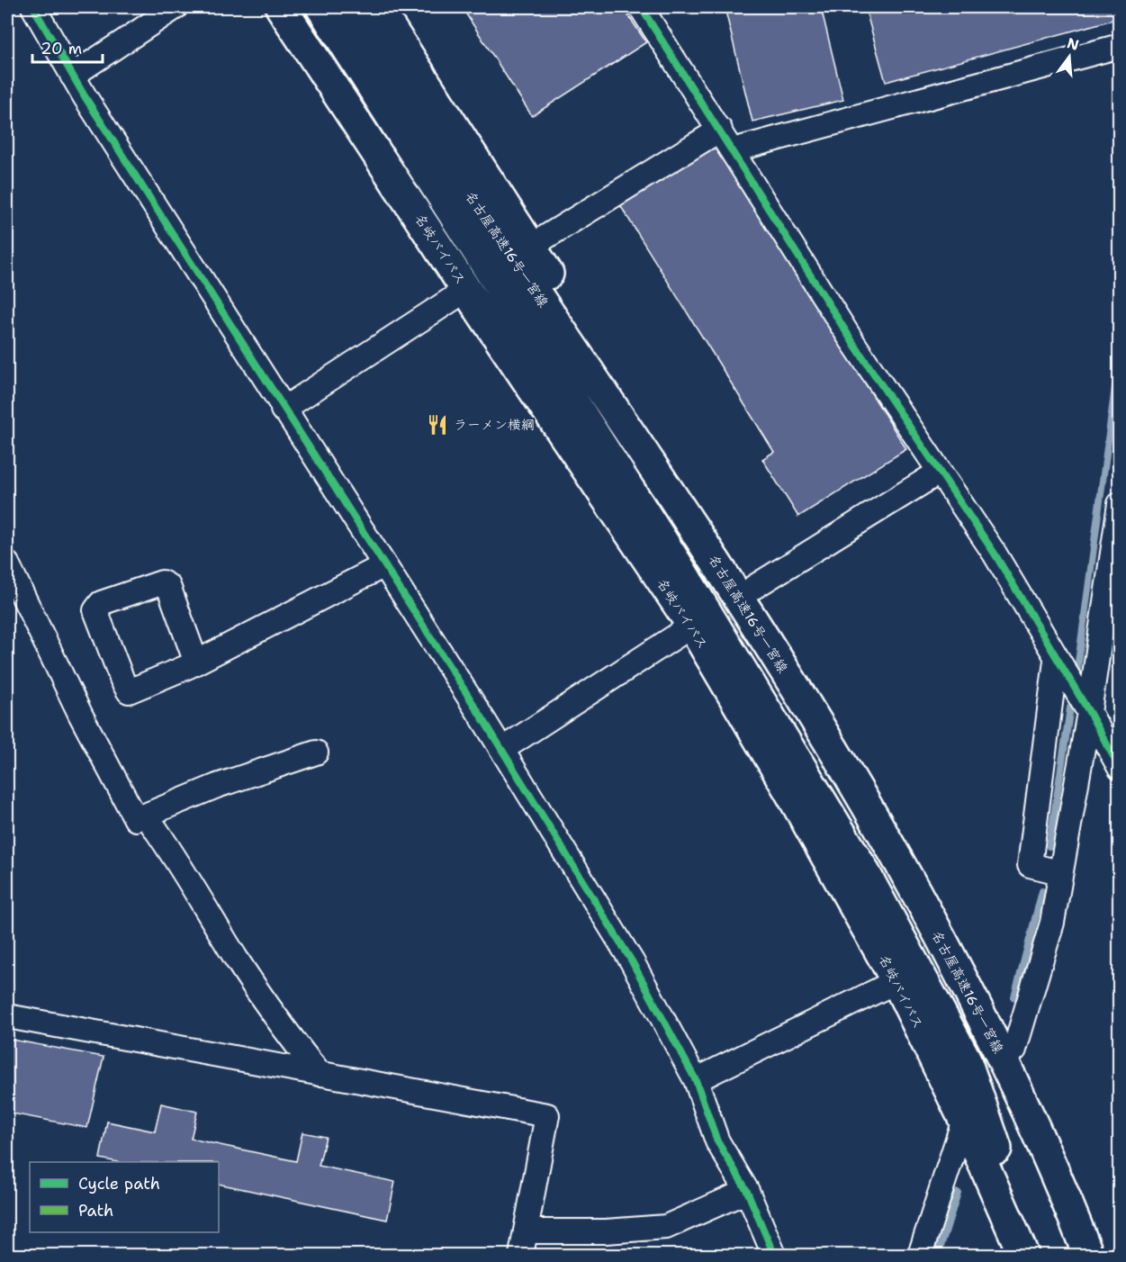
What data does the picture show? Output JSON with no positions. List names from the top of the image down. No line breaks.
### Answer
{"streets":{"highway":["名岐バイパス","名古屋高速16号一宮線"]},"places":{"restaurant":["ラーメン横綱"]},"legend":["Cycle path","Path"],"scale_bar":"20 m","north":"top"}
